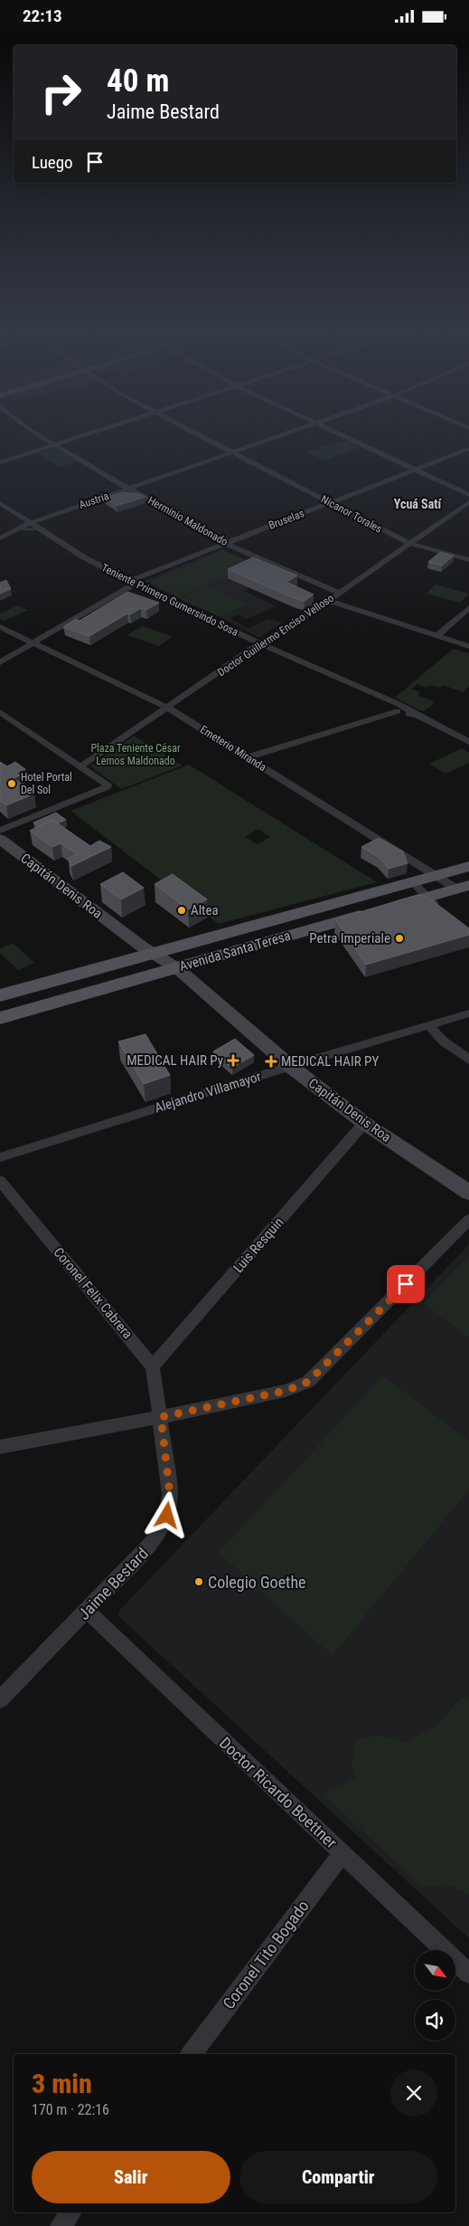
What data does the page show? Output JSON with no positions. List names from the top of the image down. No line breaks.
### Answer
{"streets":{"main road":["Capitán Denis Roa","Avenida Santa Teresa"],"street":["Austria","Nicanor Torales","Bruselas","Herminio Maldonado","Teniente Primero Gumersindo Sosa","Doctor Guillermo Enciso Velloso","Emeterio Miranda","Alejandro Villamayor","Luis Resquin","Coronel Felix Cabrera","Jaime Bestard","Doctor Ricardo Boettner","Coronel Tito Bogado"]},"crossings":[["Austria","Nicanor Torales"],["Austria","Herminio Maldonado"],["Austria","Teniente Primero Gumersindo Sosa"],["Nicanor Torales","Bruselas"],["Nicanor Torales","Doctor Guillermo Enciso Velloso"],["Bruselas","Herminio Maldonado"],["Bruselas","Teniente Primero Gumersindo Sosa"],["Bruselas","Emeterio Miranda"],["Herminio Maldonado","Doctor Guillermo Enciso Velloso"],["Teniente Primero Gumersindo Sosa","Doctor Guillermo Enciso Velloso"],["Doctor Guillermo Enciso Velloso","Emeterio Miranda"],["Emeterio Miranda","Avenida Santa Teresa"],["Capitán Denis Roa","Avenida Santa Teresa"],["Capitán Denis Roa","Alejandro Villamayor"],["Capitán Denis Roa","Luis Resquin"],["Luis Resquin","Coronel Felix Cabrera"],["Jaime Bestard","Doctor Ricardo Boettner"],["Doctor Ricardo Boettner","Coronel Tito Bogado"]],"districts":["Ycuá Satí"],"parks":["Plaza Teniente César Lemos Maldonado"],"places":{"other":["Hotel Portal Del Sol","Altea","Petra Imperiale","Colegio Goethe"],"health":["MEDICAL HAIR Py","MEDICAL HAIR PY"]},"north":"bottom right","page":{"status":"22:13","turn":["40 m","Jaime Bestard"],"then":"Luego","heading":["3 min","170 m · 22:16"],"buttons":["Salir","Compartir"]}}
